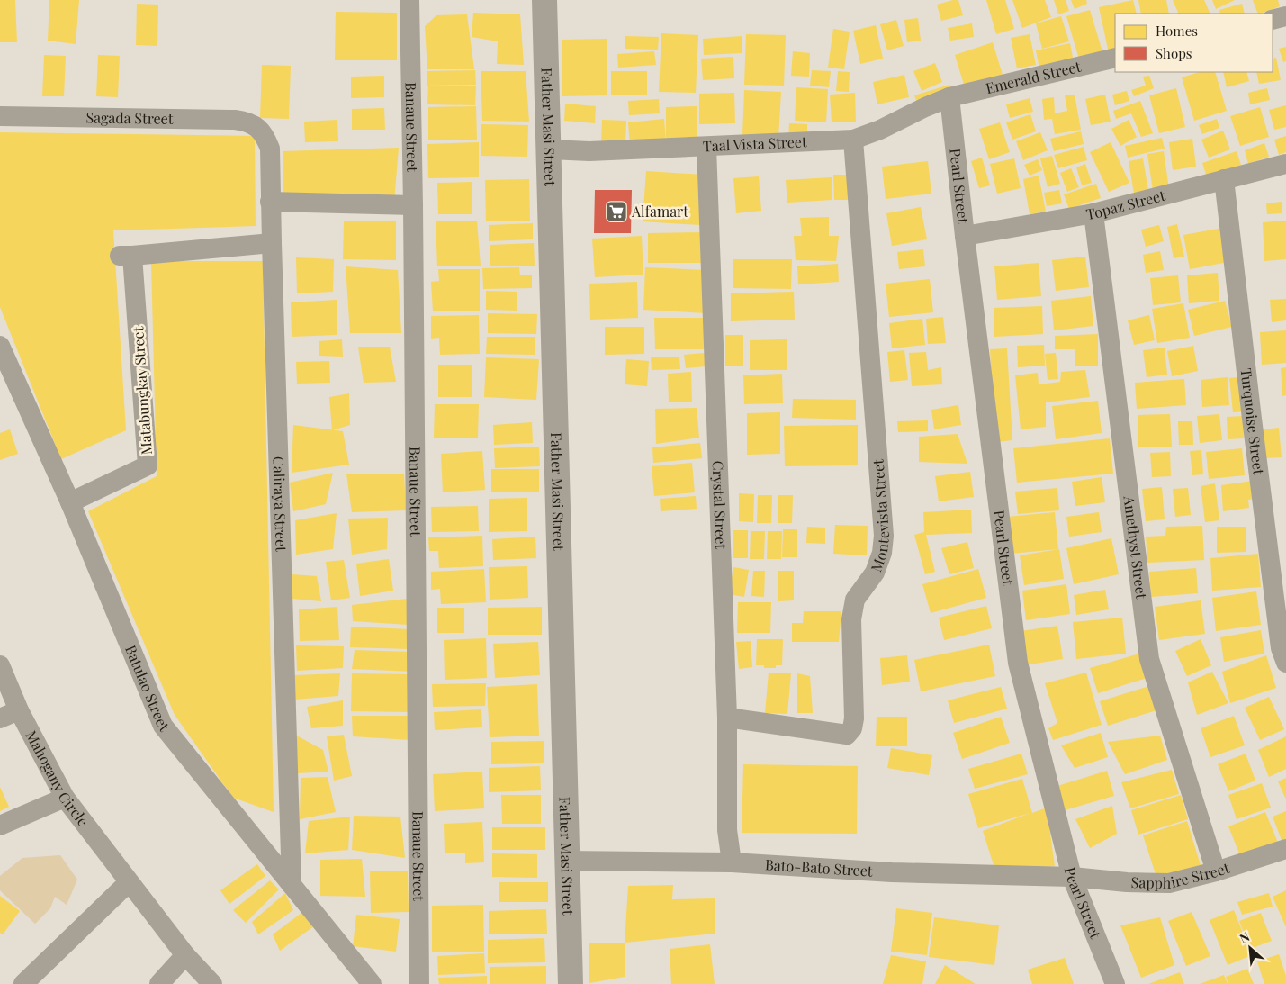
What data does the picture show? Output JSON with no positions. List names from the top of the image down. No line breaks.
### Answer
{"streets":{"street":["Emerald Street","Sagada Street","Banaue Street","Father Masi Street","Taal Vista Street","Pearl Street","Topaz Street","Matabungkay Street","Turquoise Street","Caliraya Street","Crystal Street","Montevista Street","Amethyst Street","Batulao Street","Mahogany Circle","Bato-Bato Street","Sapphire Street"]},"crossings":[["Emerald Street","Taal Vista Street"],["Emerald Street","Pearl Street"],["Sagada Street","Caliraya Street"],["Father Masi Street","Taal Vista Street"],["Father Masi Street","Bato-Bato Street"],["Taal Vista Street","Pearl Street"],["Taal Vista Street","Crystal Street"],["Taal Vista Street","Montevista Street"],["Pearl Street","Topaz Street"],["Pearl Street","Bato-Bato Street"],["Pearl Street","Sapphire Street"],["Topaz Street","Turquoise Street"],["Topaz Street","Amethyst Street"],["Matabungkay Street","Caliraya Street"],["Matabungkay Street","Batulao Street"],["Caliraya Street","Batulao Street"],["Crystal Street","Montevista Street"],["Crystal Street","Bato-Bato Street"],["Amethyst Street","Sapphire Street"],["Bato-Bato Street","Sapphire Street"]],"places":{"supermarket":["Alfamart"]},"legend":["Homes","Shops"],"north":"top left"}
